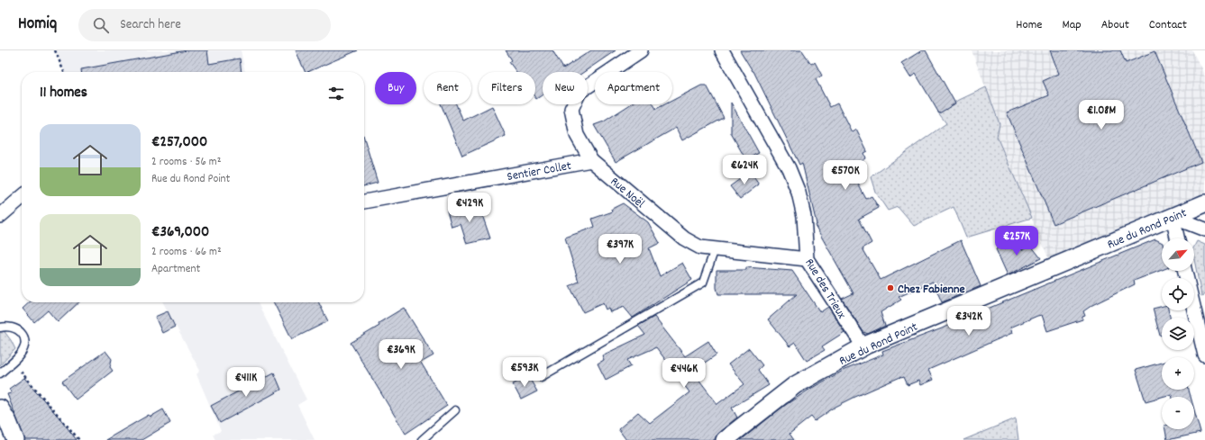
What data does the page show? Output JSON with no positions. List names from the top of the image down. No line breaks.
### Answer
{"streets":{"street":["Sentier Collet","Rue Noël","Rue du Rond Point","Rue des Trieux"]},"crossings":[["Sentier Collet","Rue Noël"],["Rue Noël","Rue des Trieux"],["Rue du Rond Point","Rue des Trieux"]],"places":["Chez Fabienne"],"north":"top right","page":{"header":"Homiq","search":"Search here","nav":["Home","Map","About","Contact"],"chip":["Buy","Rent","Filters","New","Apartment"],"heading":"11 homes","price":["€1.08M","€624K","€570K","€429K","€257K","€397K","€342K","€369K","€593K","€446K","€411K"],"list":[{"name":"€257,000","note":"2 rooms · 56 m² · Rue du Rond Point"},{"name":"€369,000","note":"2 rooms · 66 m² · Apartment"}],"map_buttons":["+","−"]}}
